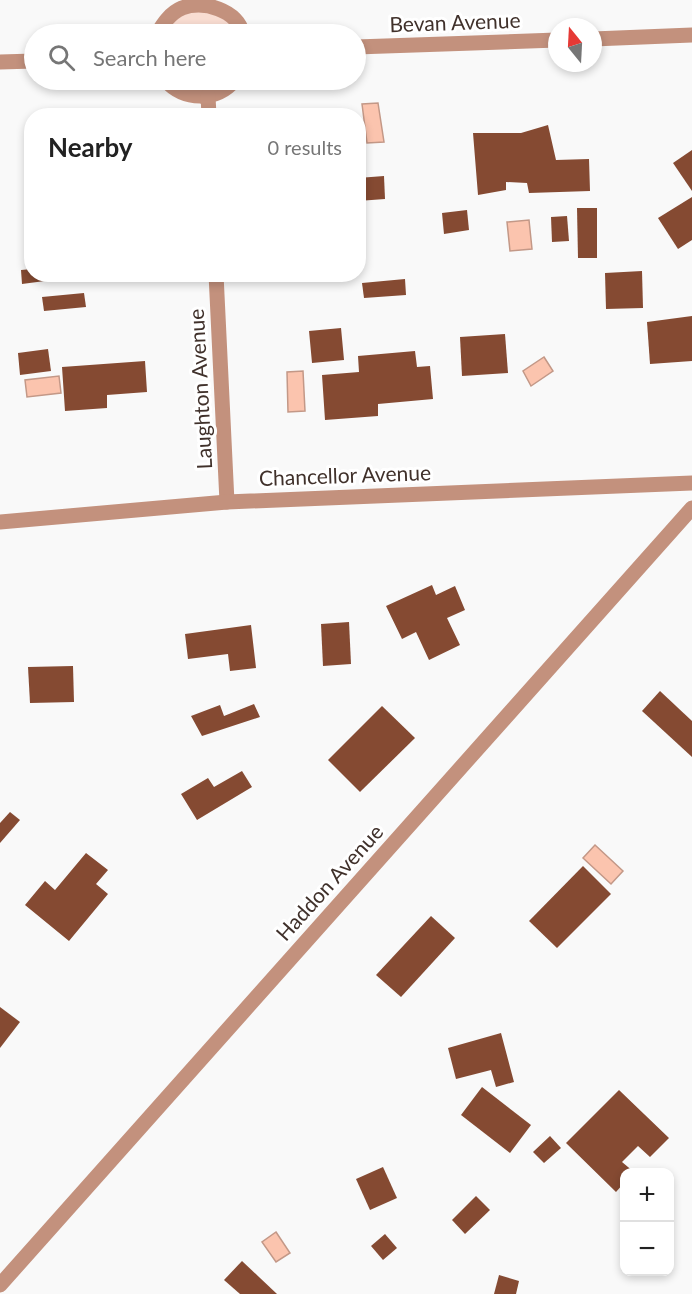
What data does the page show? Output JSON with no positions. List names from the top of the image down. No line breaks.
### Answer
{"streets":{"street":["Bevan Avenue","Laughton Avenue","Chancellor Avenue","Haddon Avenue"]},"crossings":[["Laughton Avenue","Chancellor Avenue"]],"north":"top","page":{"search":"Search here","heading":["Nearby","0 results"],"map_buttons":["+","−"]}}
